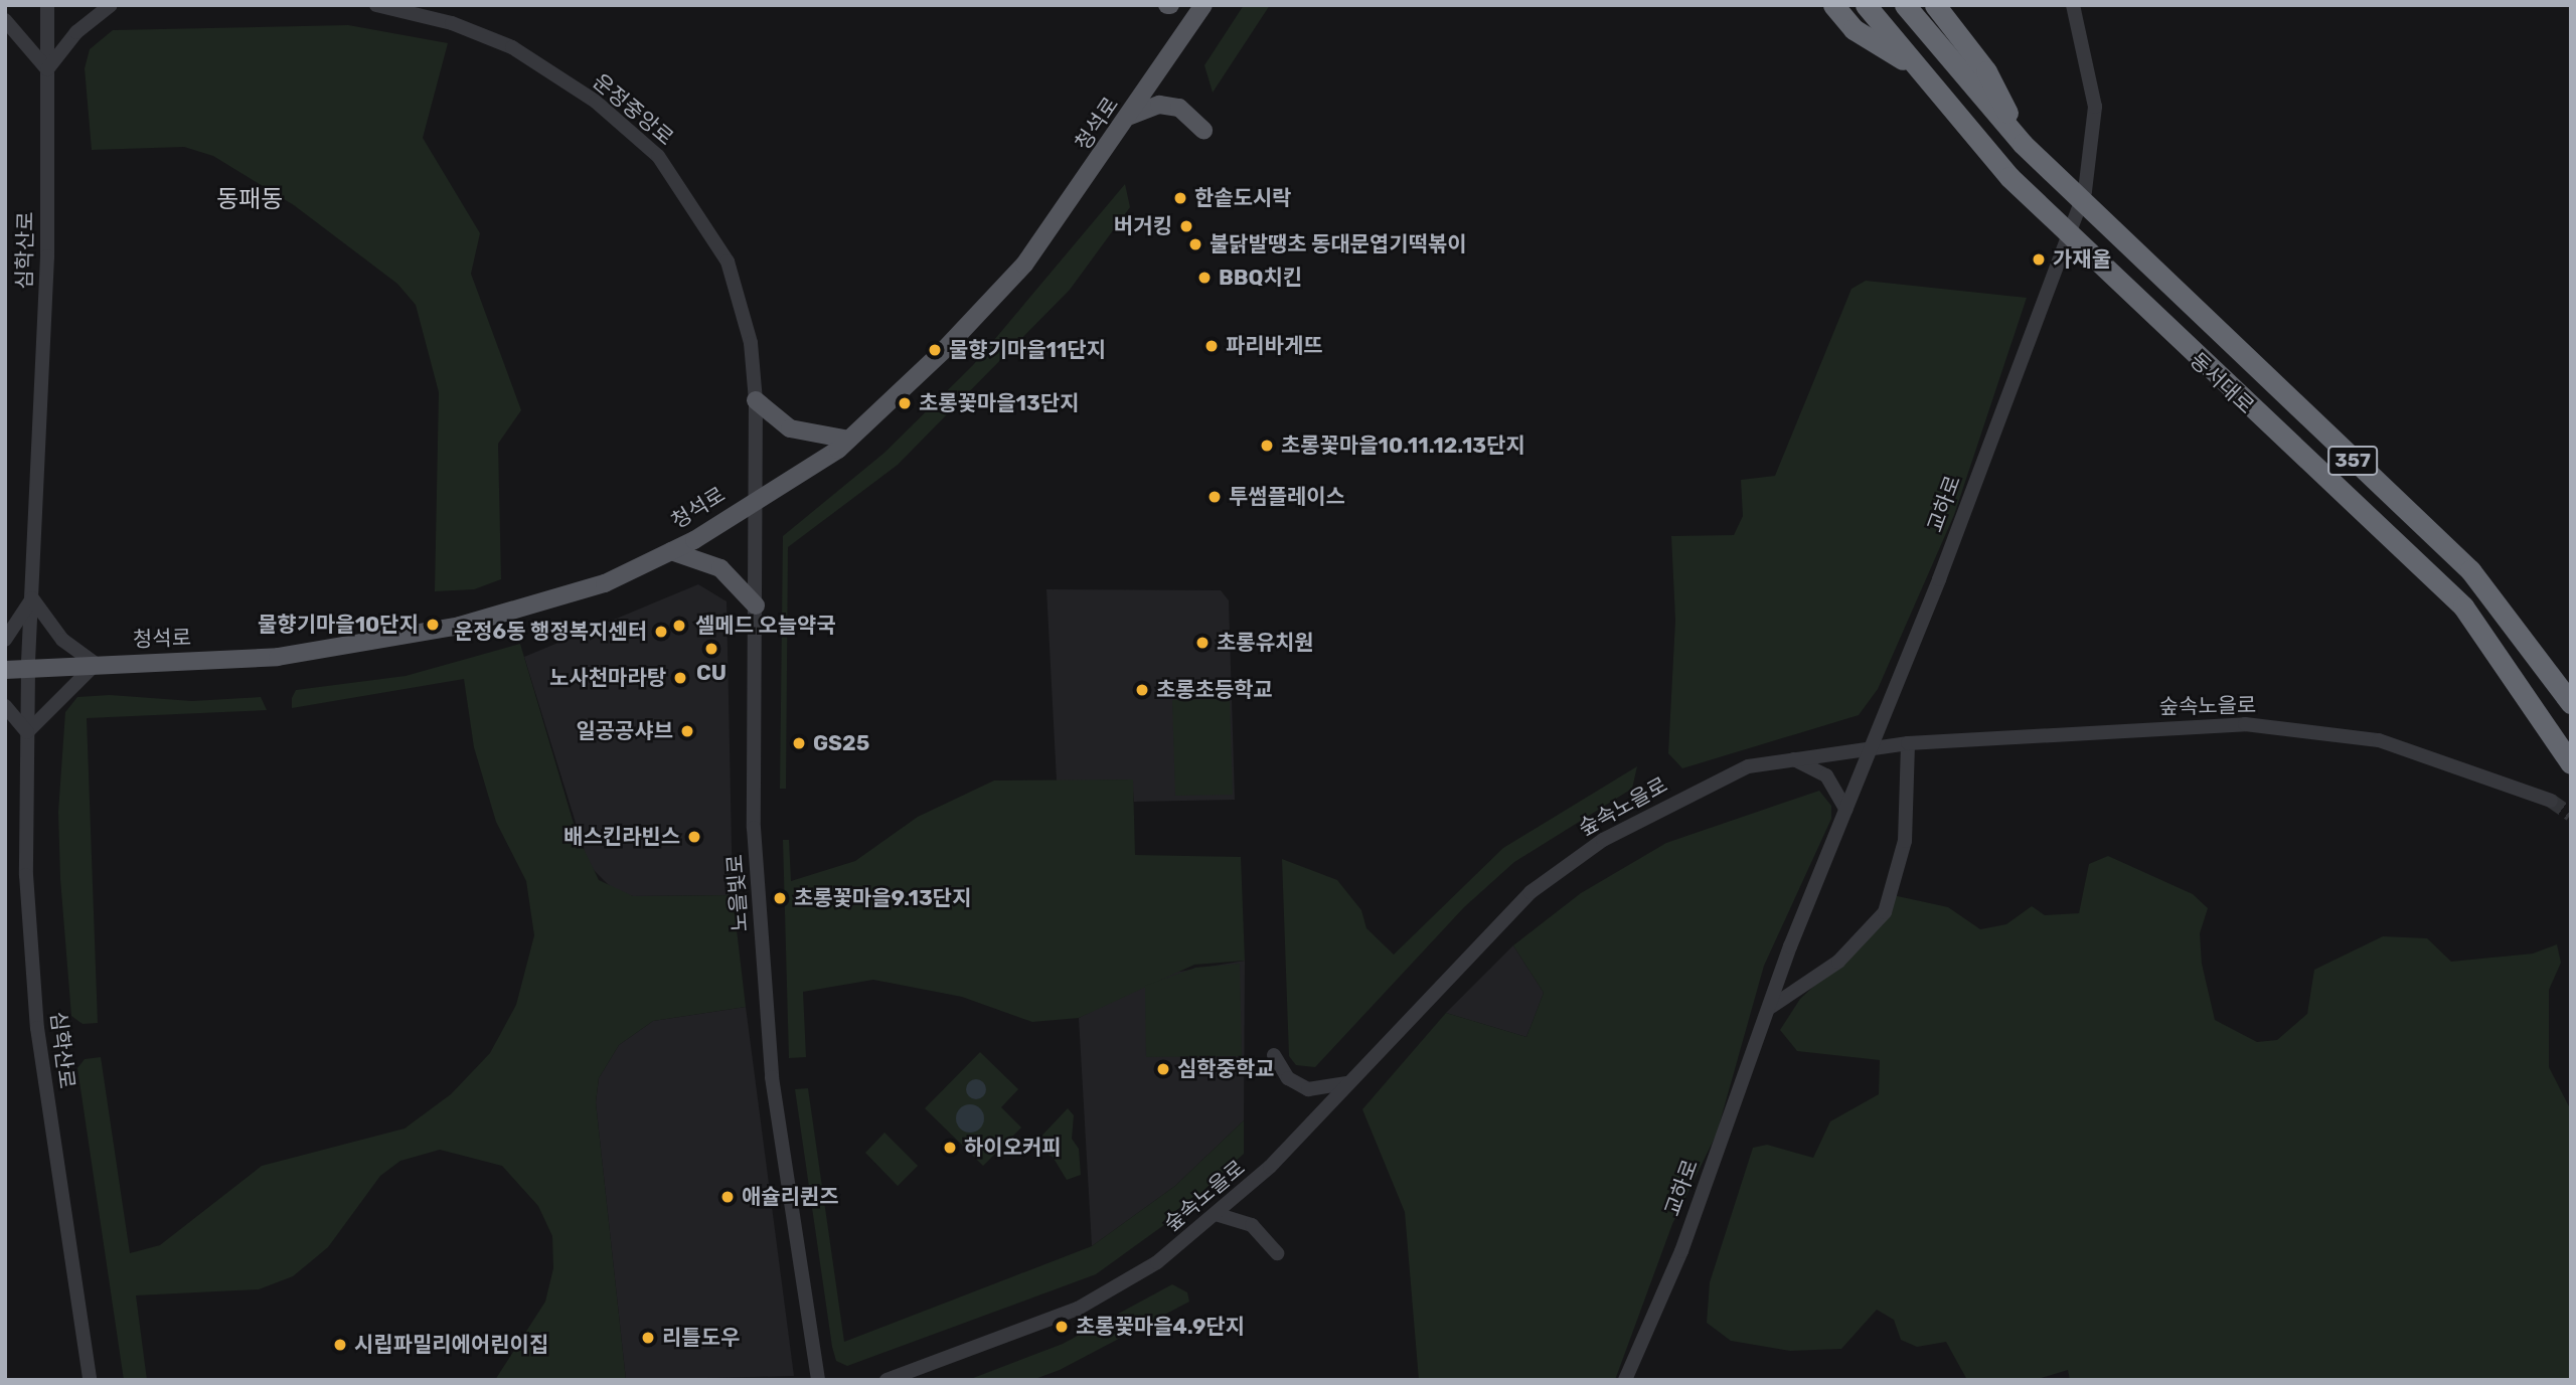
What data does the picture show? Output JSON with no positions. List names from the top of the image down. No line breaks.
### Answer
{"streets":{"highway":["동서대로","357"],"main road":["청석로"],"street":["운정중앙로","심학산로","교하로","숲속노을로","노을빛로"]},"crossings":[["운정중앙로","노을빛로"],["청석로","심학산로"],["청석로","노을빛로"],["교하로","숲속노을로"]],"districts":["동패동"],"places":["한솥도시락","버거킹","불닭발땡초 동대문엽기떡볶이","가재울","BBQ치킨","파리바게뜨","물향기마을11단지","초롱꽃마을13단지","초롱꽃마을10.11.12.13단지","투썸플레이스","물향기마을10단지","셀메드 오늘약국","운정6동 행정복지센터","초롱유치원","CU","노사천마라탕","초롱초등학교","일공공샤브","GS25","배스킨라빈스","초롱꽃마을9.13단지","심학중학교","하이오커피","애슐리퀸즈","초롱꽃마을4.9단지","리틀도우","시립파밀리에어린이집"]}
